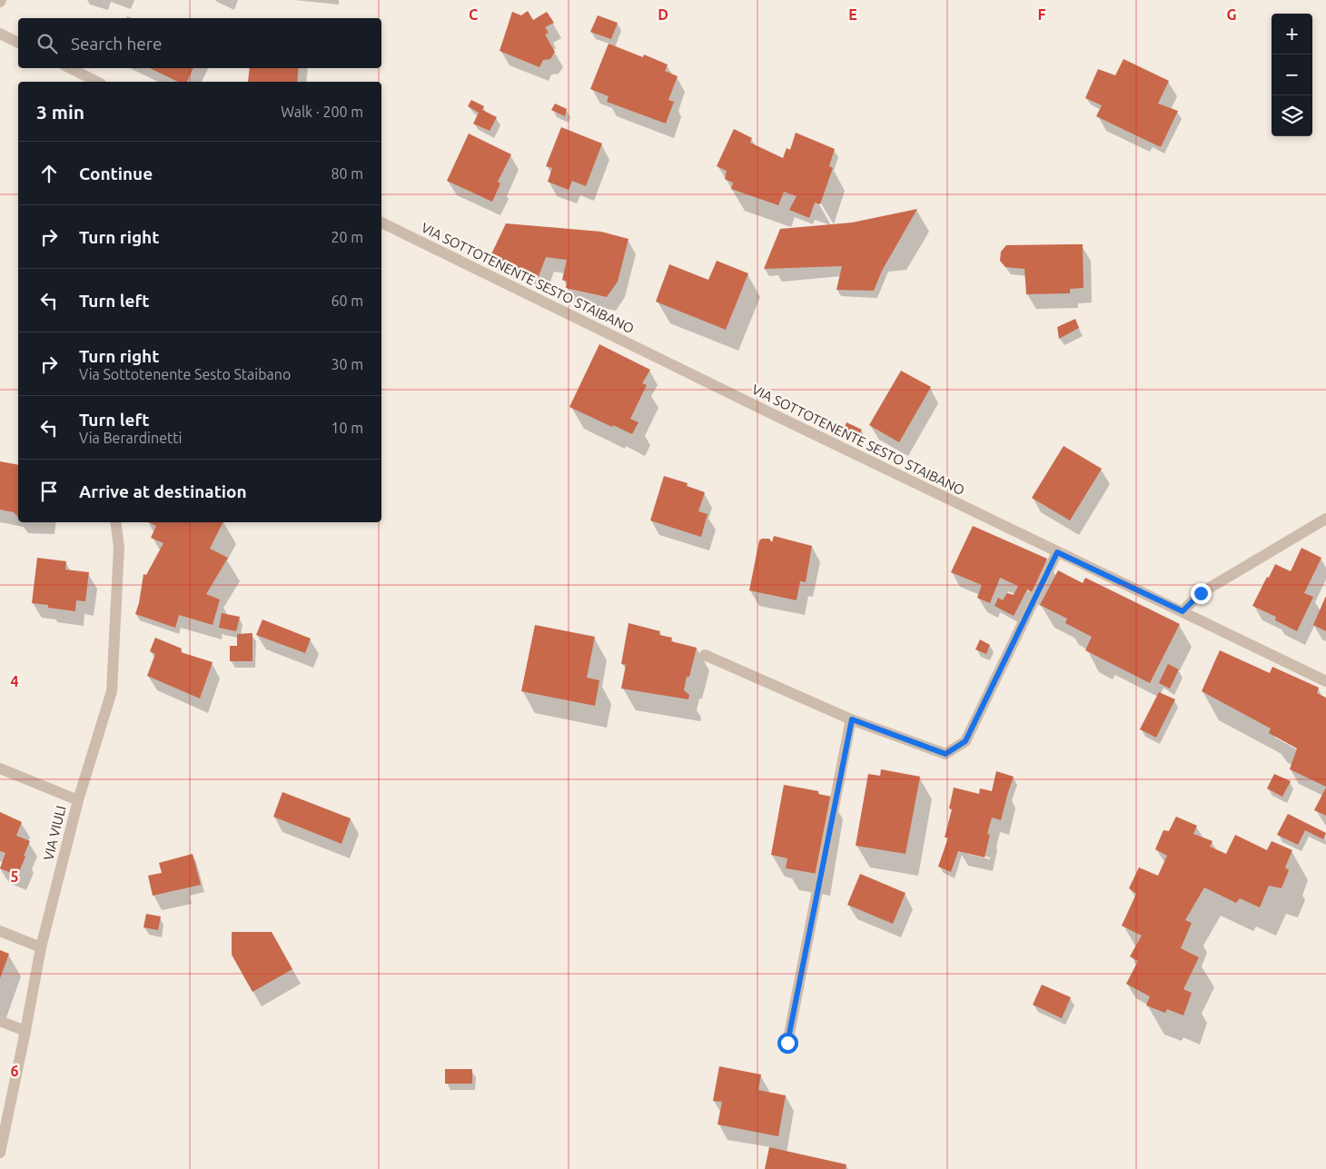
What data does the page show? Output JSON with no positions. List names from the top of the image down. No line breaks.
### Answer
{"streets":{"street":["VIA SOTTOTENENTE SESTO STAIBANO","VIA VIULI"]},"page":{"map_buttons":["+","−"],"search":"Search here","heading":["3 min","Walk · 200 m"],"list":[["Continue","80 m"],["Turn right","20 m"],["Turn left","60 m"],["Turn right","Via Sottotenente Sesto Staibano","30 m"],["Turn left","Via Berardinetti","10 m"],"Arrive at destination"]},"grid":{"columns":["C","D","E","F","G"],"rows":["4","5","6"]}}
